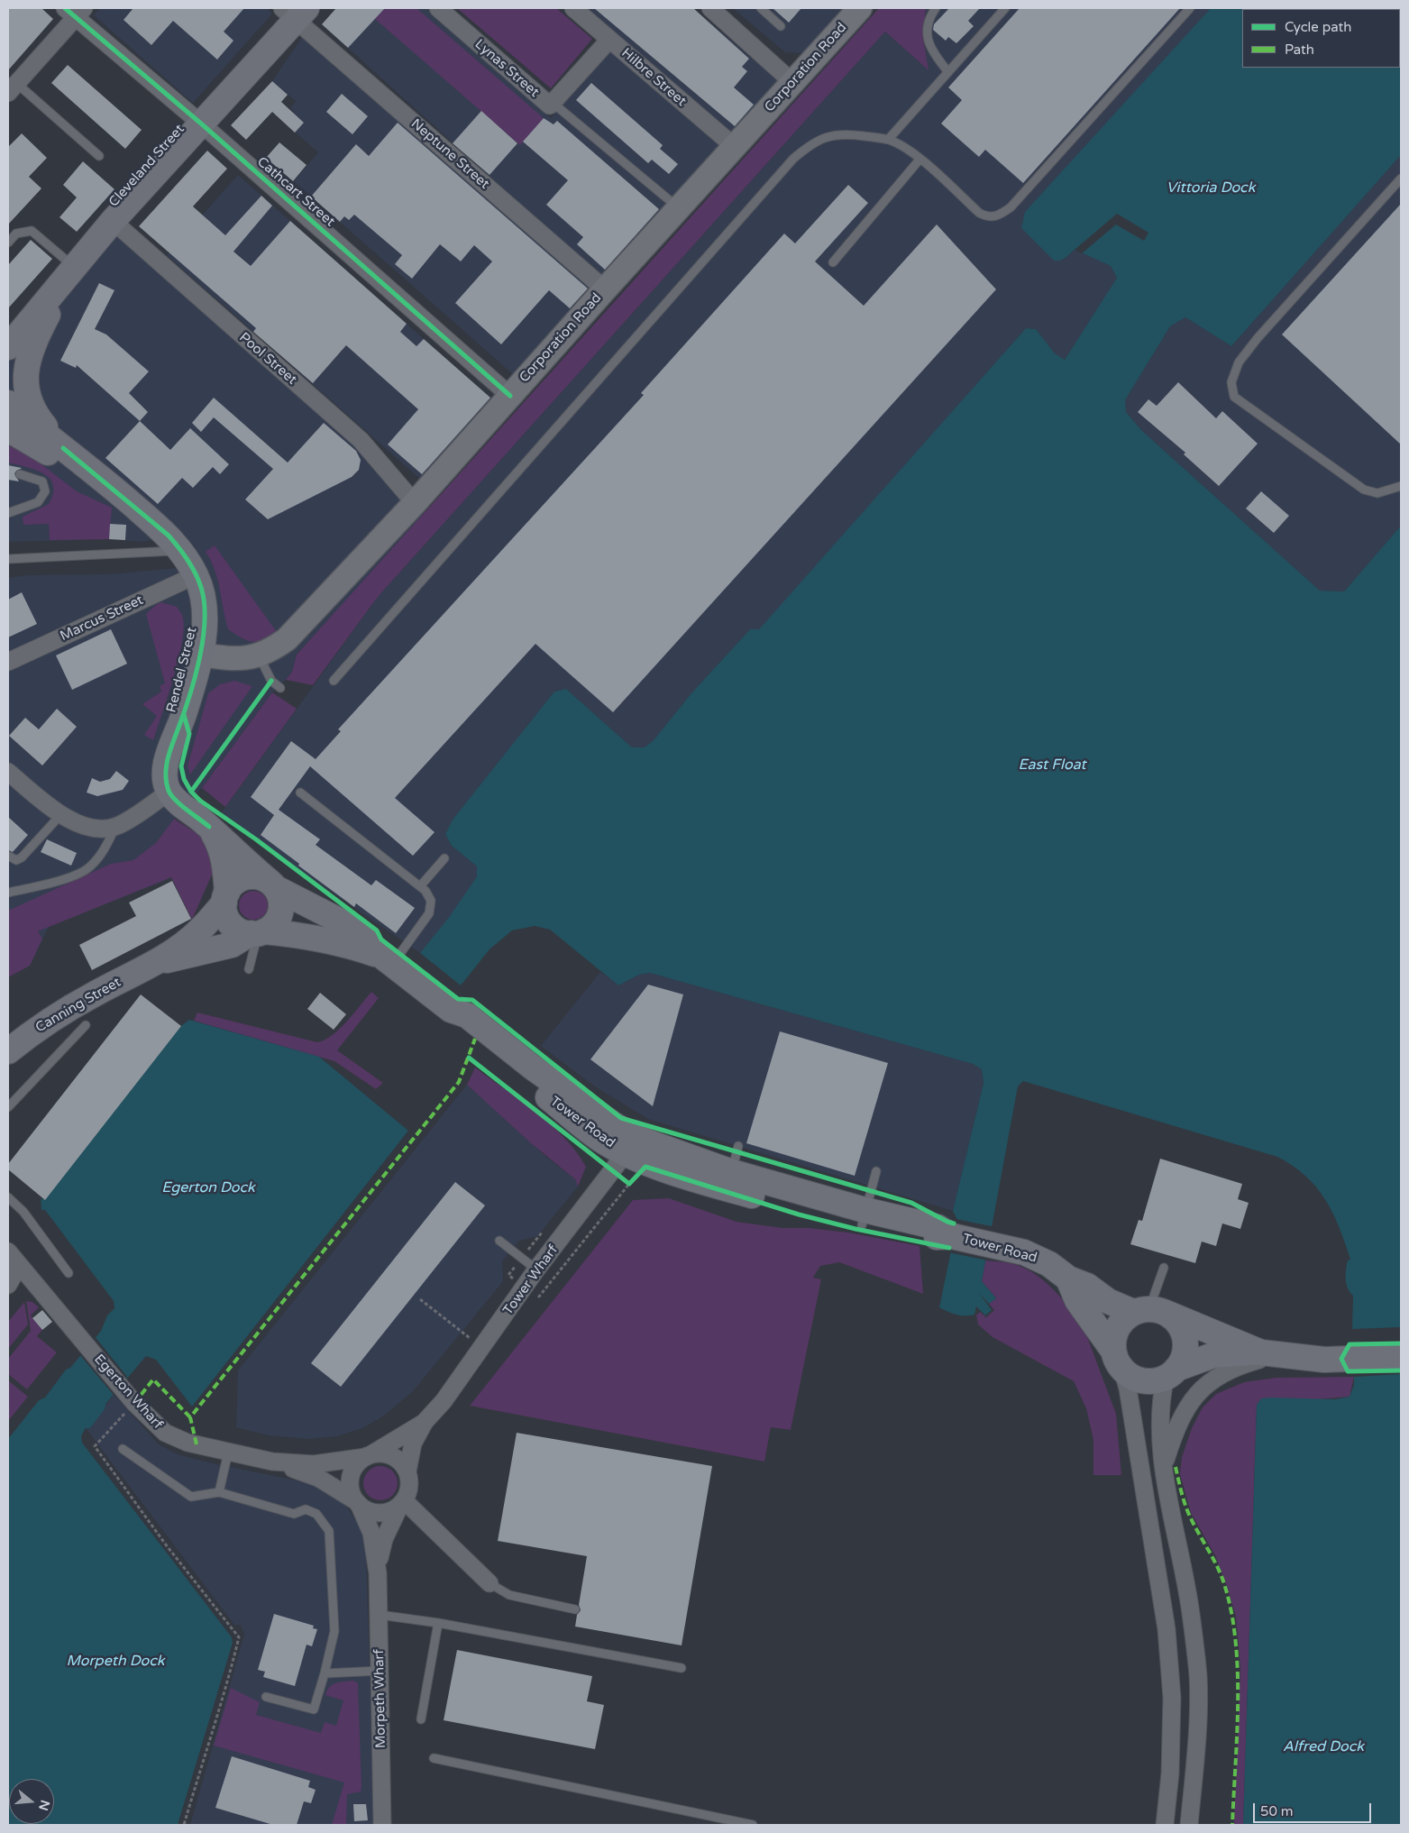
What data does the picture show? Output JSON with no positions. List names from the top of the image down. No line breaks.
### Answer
{"streets":{"main road":["Corporation Road","Cleveland Street","Rendel Street","Canning Street","Tower Road"],"street":["Lynas Street","Hilbre Street","Neptune Street","Cathcart Street","Pool Street","Marcus Street","Tower Wharf","Egerton Wharf","Morpeth Wharf"]},"crossings":[["Corporation Road","Hilbre Street"],["Corporation Road","Neptune Street"],["Corporation Road","Cathcart Street"],["Corporation Road","Pool Street"],["Corporation Road","Rendel Street"],["Lynas Street","Hilbre Street"],["Neptune Street","Cleveland Street"],["Cleveland Street","Cathcart Street"],["Cleveland Street","Pool Street"],["Marcus Street","Rendel Street"],["Canning Street","Tower Road"],["Tower Road","Tower Wharf"],["Tower Wharf","Egerton Wharf"],["Tower Wharf","Morpeth Wharf"],["Egerton Wharf","Morpeth Wharf"]],"water":["Vittoria Dock","East Float","Egerton Dock","Morpeth Dock","Alfred Dock"],"legend":["Cycle path","Path"],"scale_bar":"50 m","north":"right"}
